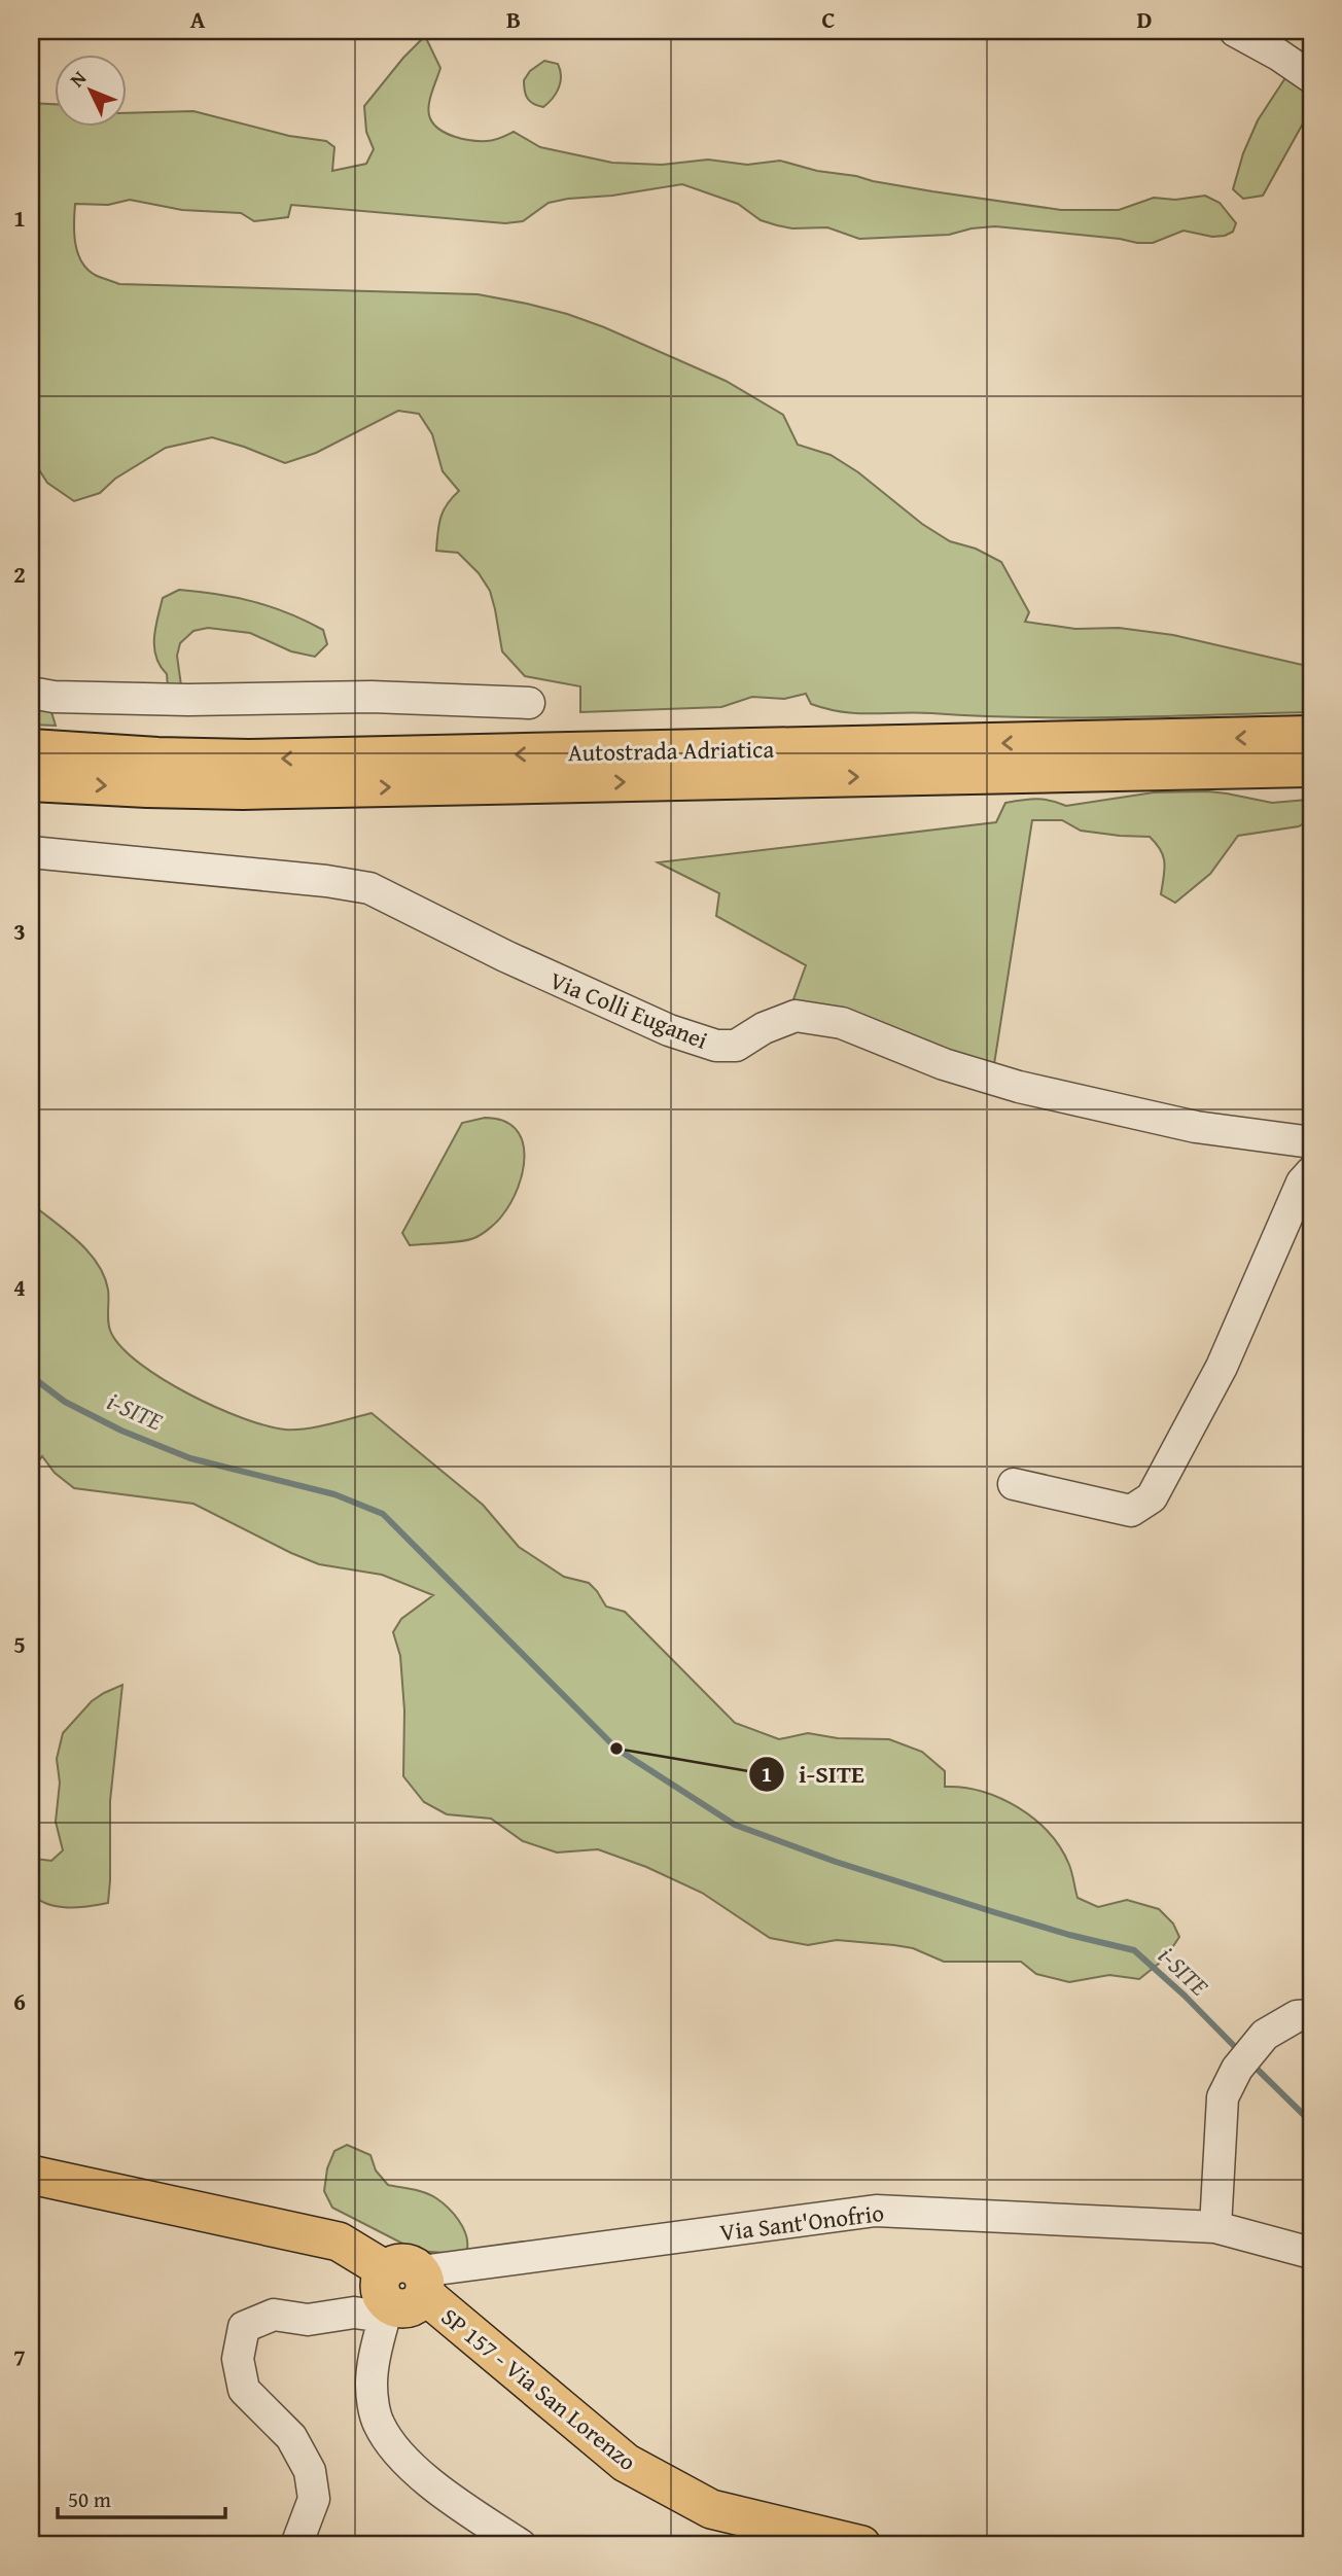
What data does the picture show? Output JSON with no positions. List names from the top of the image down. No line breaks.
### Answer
{"streets":{"highway":["Autostrada Adriatica"],"main road":["SP 157 - Via San Lorenzo"],"street":["Via Colli Euganei","Via Sant'Onofrio"]},"crossings":[["Via Sant'Onofrio","SP 157 - Via San Lorenzo"]],"water":["i-SITE"],"places":["i-SITE"],"scale_bar":"50 m","north":"top left","grid":{"columns":["A","B","C","D"],"rows":["1","2","3","4","5","6","7"]}}
